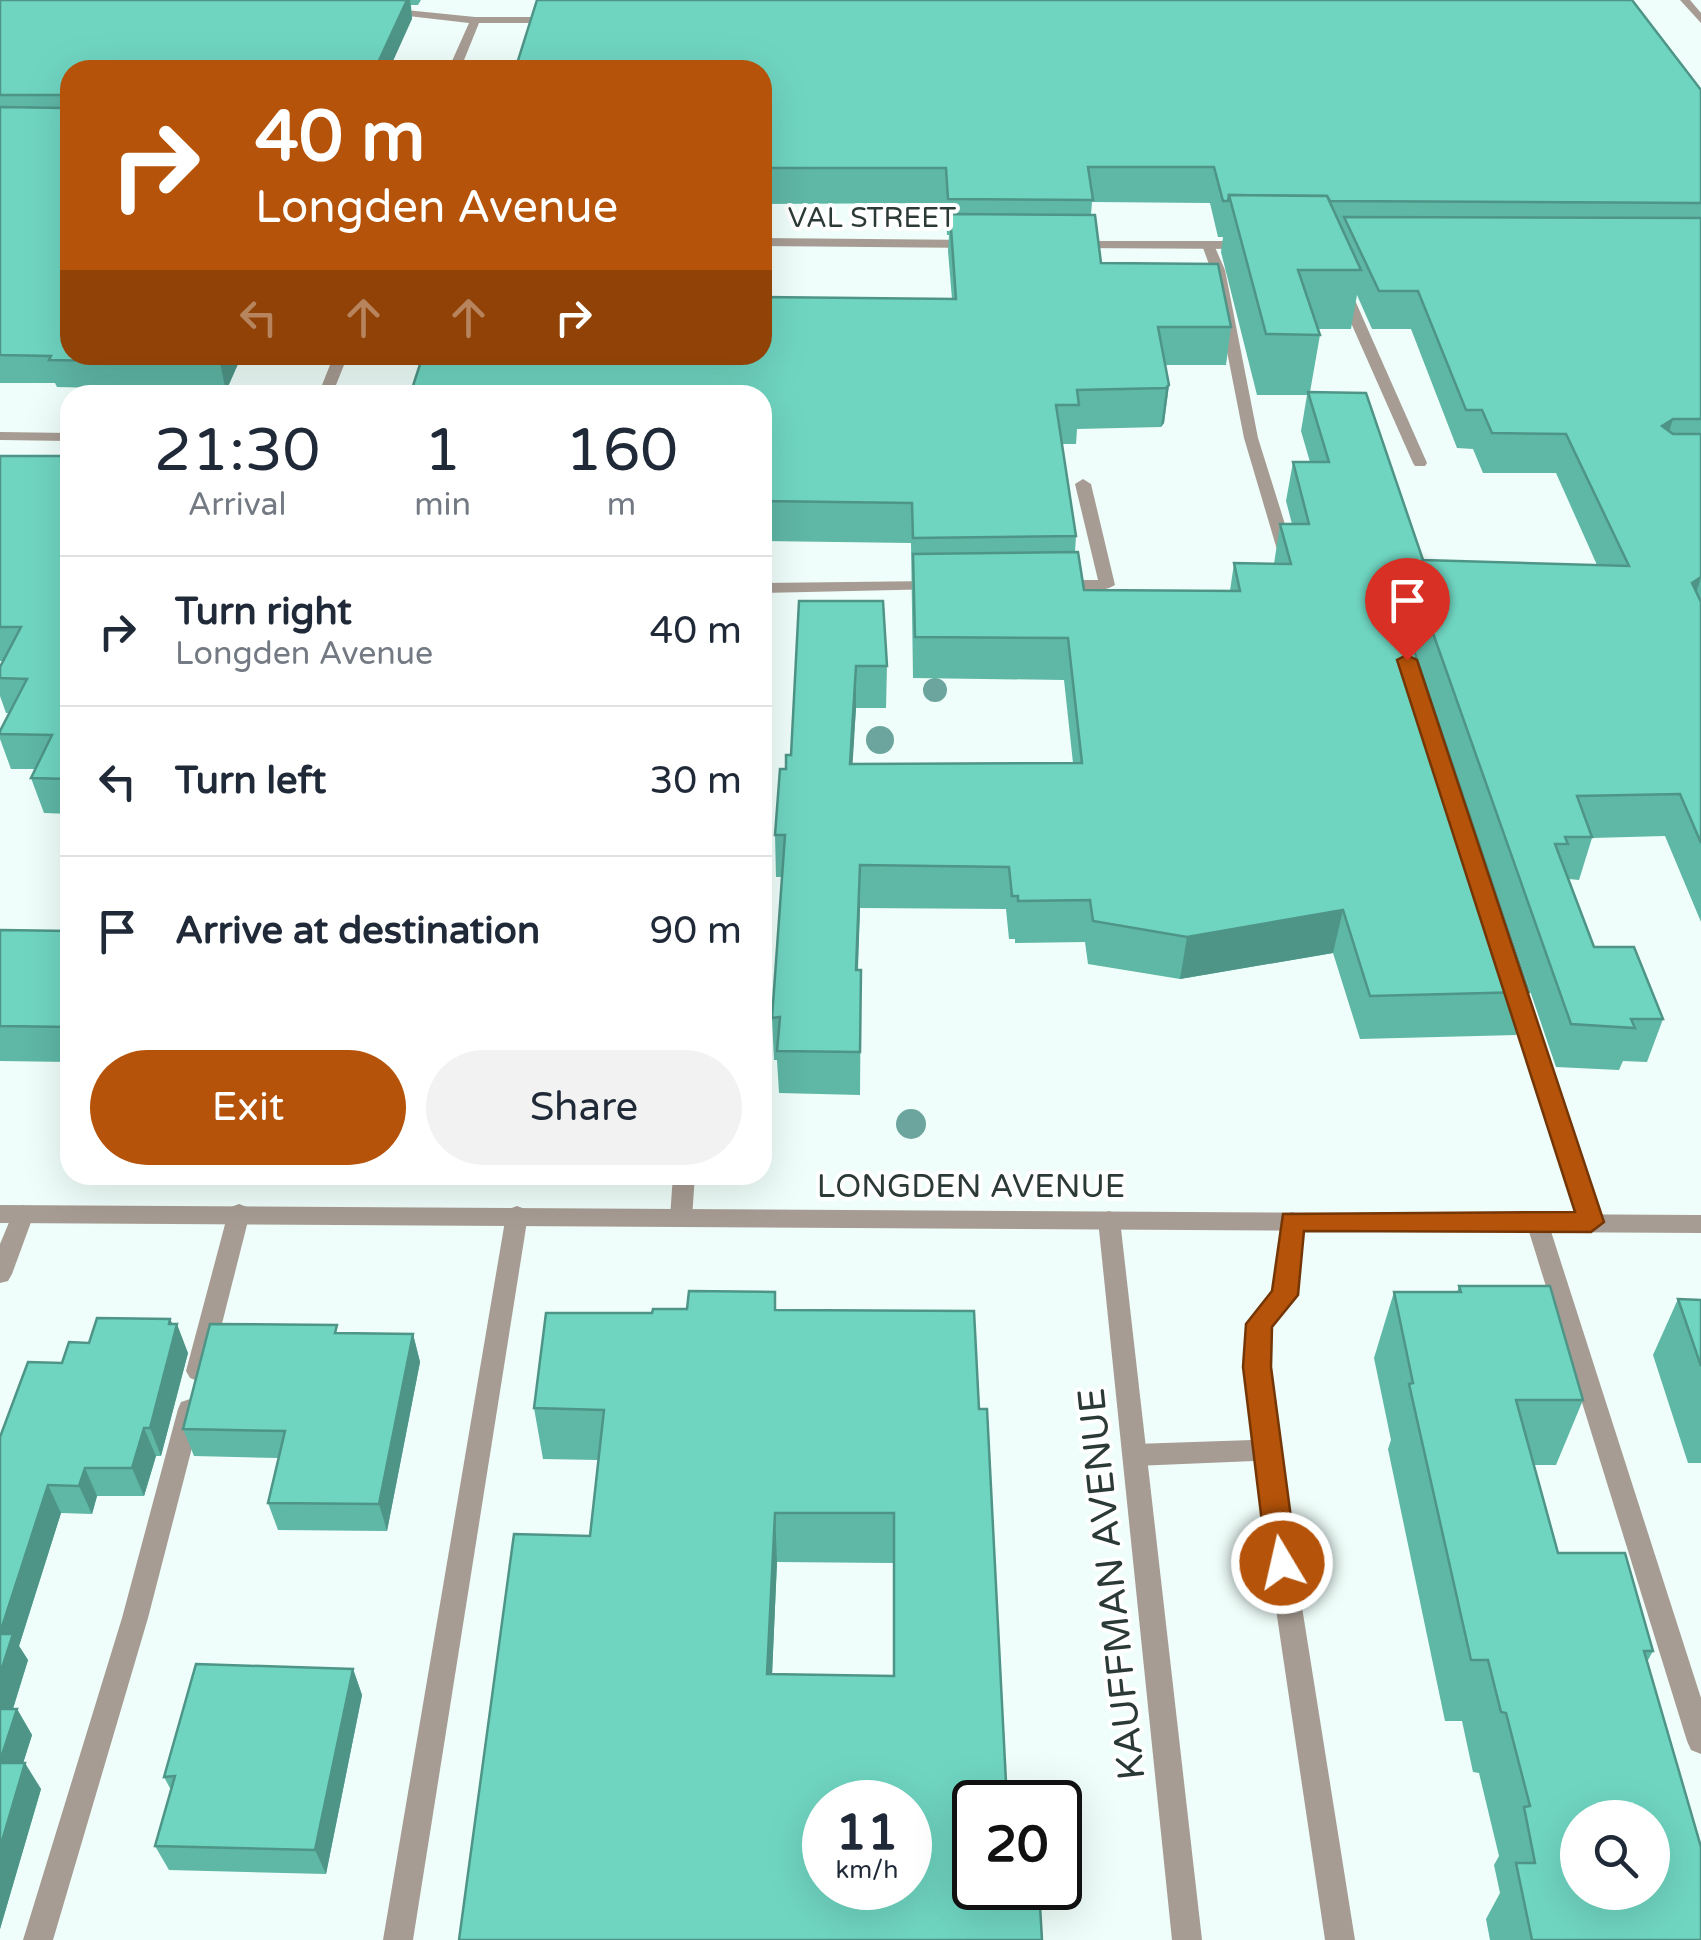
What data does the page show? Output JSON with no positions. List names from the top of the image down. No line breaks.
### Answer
{"streets":{"street":["VAL STREET","LONGDEN AVENUE","KAUFFMAN AVENUE"]},"crossings":[["LONGDEN AVENUE","KAUFFMAN AVENUE"]],"page":{"turn":["40 m","Longden Avenue"],"eta":["21:30","Arrival","1","min","160","m"],"list":[{"name":"Turn right","note":"Longden Avenue","value":"40 m"},{"name":"Turn left","value":"30 m"},{"name":"Arrive at destination","value":"90 m"}],"buttons":["Exit","Share"],"speed":"11 km/h","limit":"20"}}
